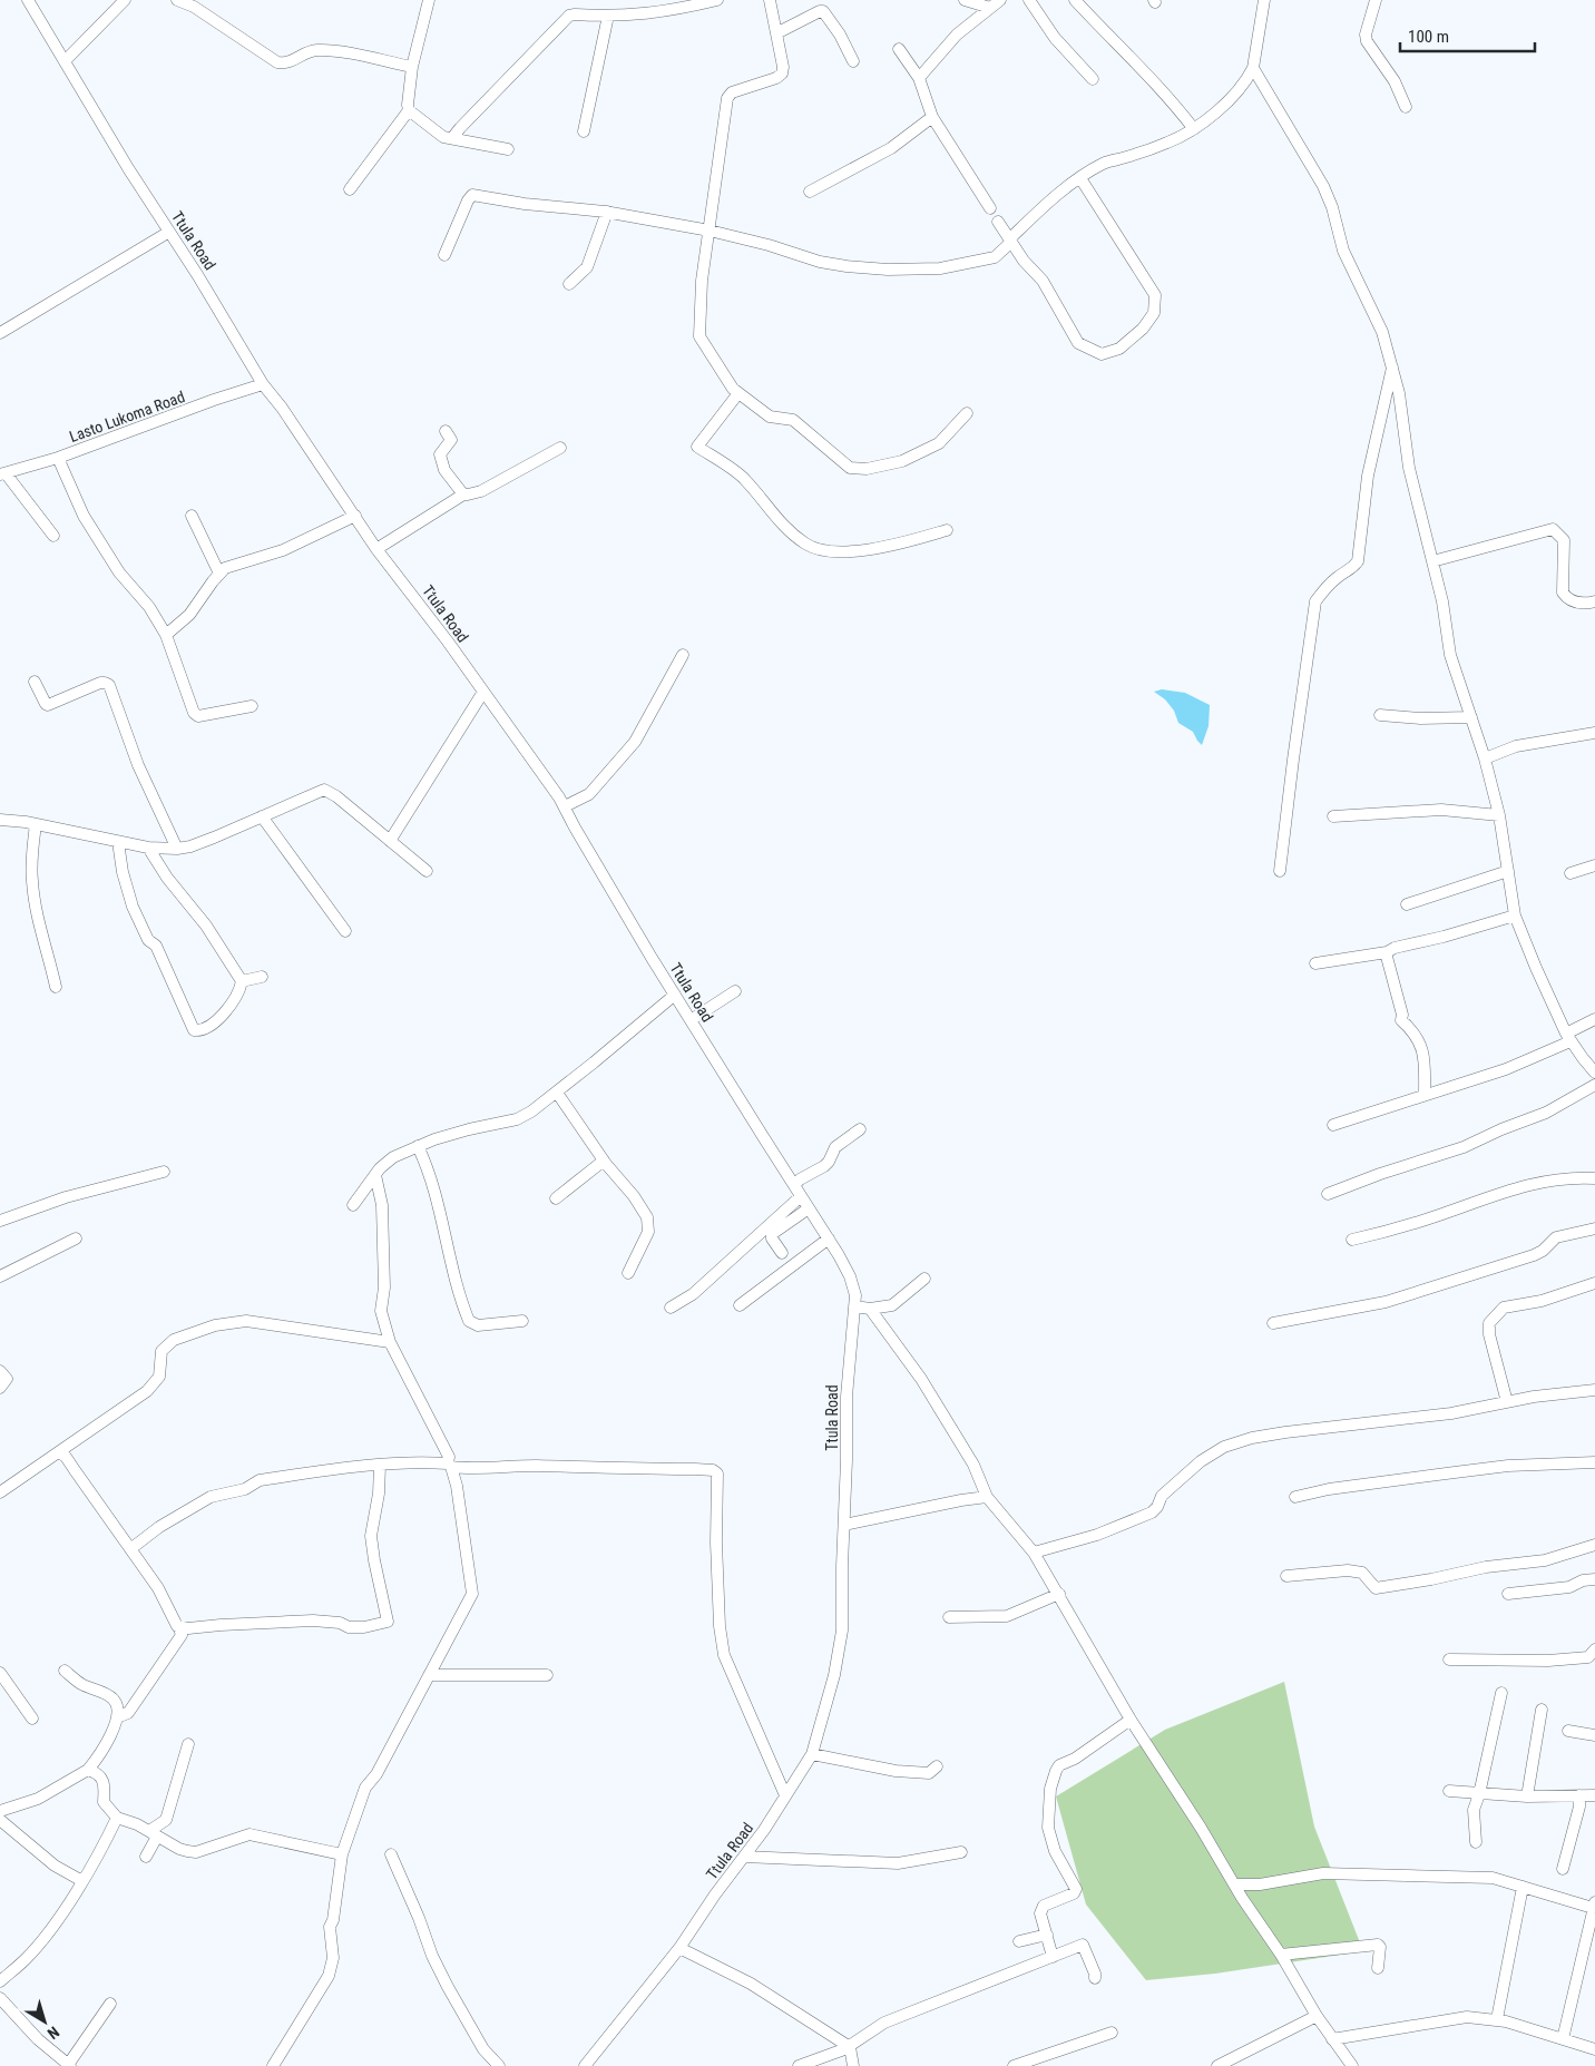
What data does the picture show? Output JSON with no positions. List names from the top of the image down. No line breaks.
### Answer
{"streets":{"street":["Ttula Road","Lasto Lukoma Road"]},"crossings":[["Ttula Road","Lasto Lukoma Road"]],"scale_bar":"100 m","north":"bottom right"}
